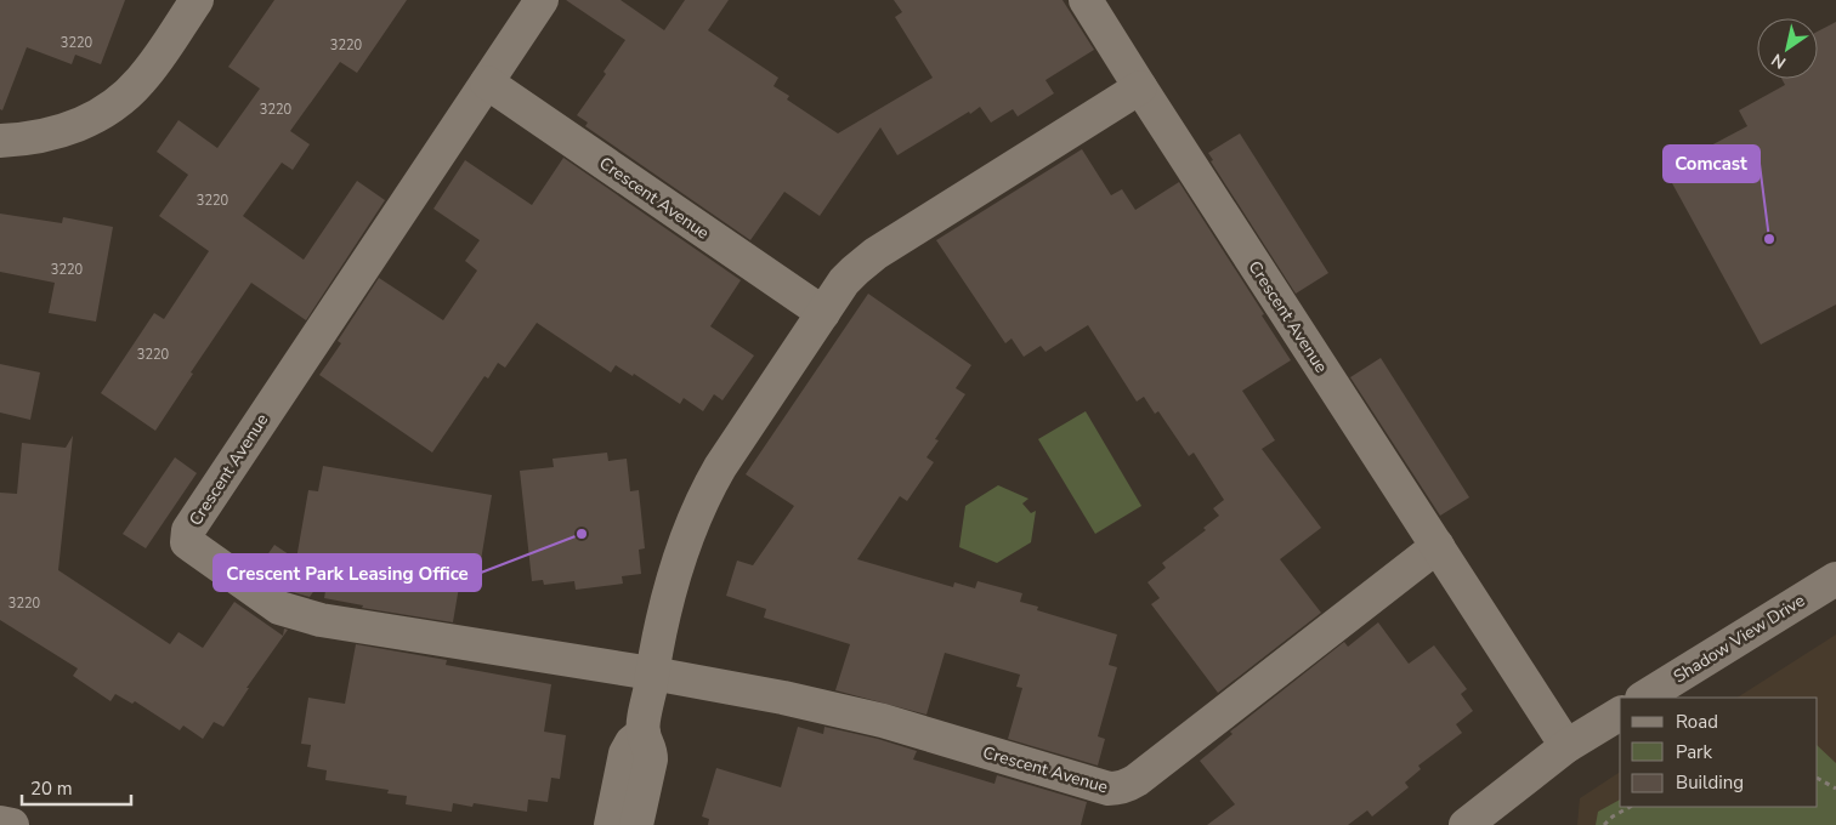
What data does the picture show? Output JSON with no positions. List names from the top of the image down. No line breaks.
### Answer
{"streets":{"street":["Crescent Avenue","Shadow View Drive"]},"places":["Comcast","Crescent Park Leasing Office"],"house_numbers":["3220","3220","3220","3220","3220","3220","3220"],"legend":["Road","Park","Building"],"scale_bar":"20 m","north":"bottom left"}
